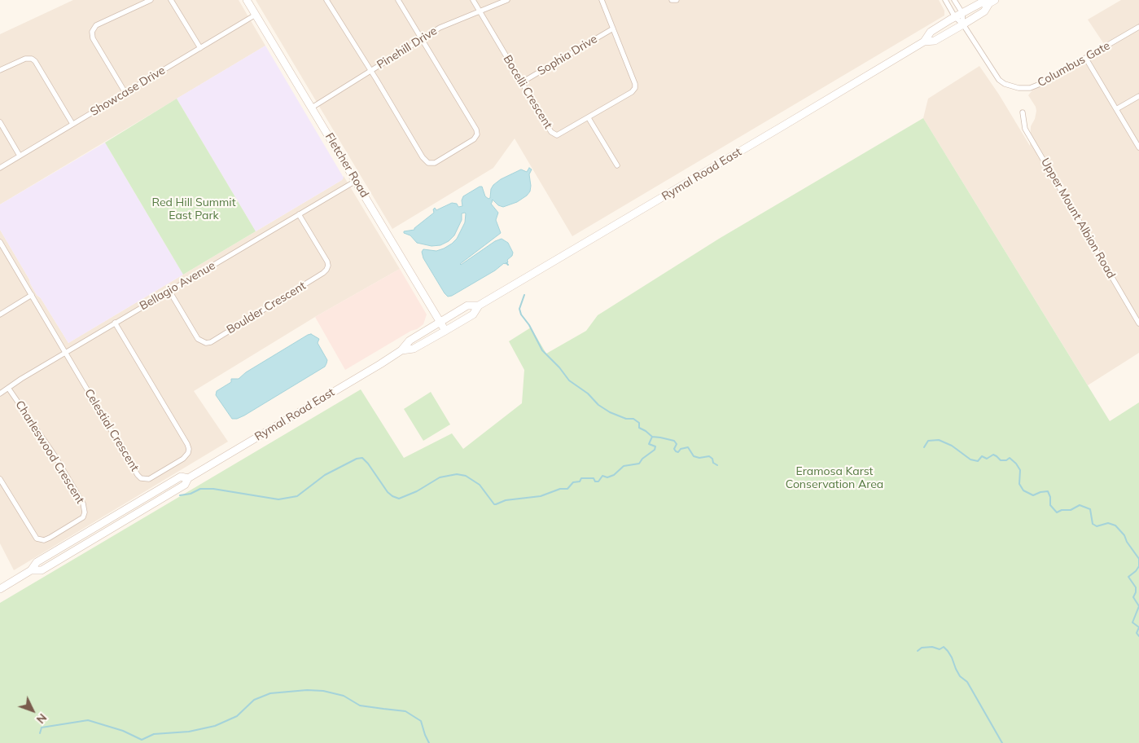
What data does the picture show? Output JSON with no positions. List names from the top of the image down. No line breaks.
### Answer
{"streets":{"main road":["Fletcher Road","Rymal Road East"],"street":["Pinehill Drive","Sophia Drive","Columbus Gate","Showcase Drive","Bocelli Crescent","Upper Mount Albion Road","Bellagio Avenue","Boulder Crescent","Celestial Crescent","Charleswood Crescent"]},"crossings":[["Pinehill Drive","Bocelli Crescent"],["Pinehill Drive","Fletcher Road"],["Sophia Drive","Bocelli Crescent"],["Columbus Gate","Rymal Road East"],["Showcase Drive","Fletcher Road"],["Fletcher Road","Rymal Road East"],["Fletcher Road","Bellagio Avenue"],["Bellagio Avenue","Boulder Crescent"],["Bellagio Avenue","Celestial Crescent"],["Bellagio Avenue","Charleswood Crescent"]],"parks":["Red Hill Summit East Park","Eramosa Karst Conservation Area"],"north":"bottom right"}
